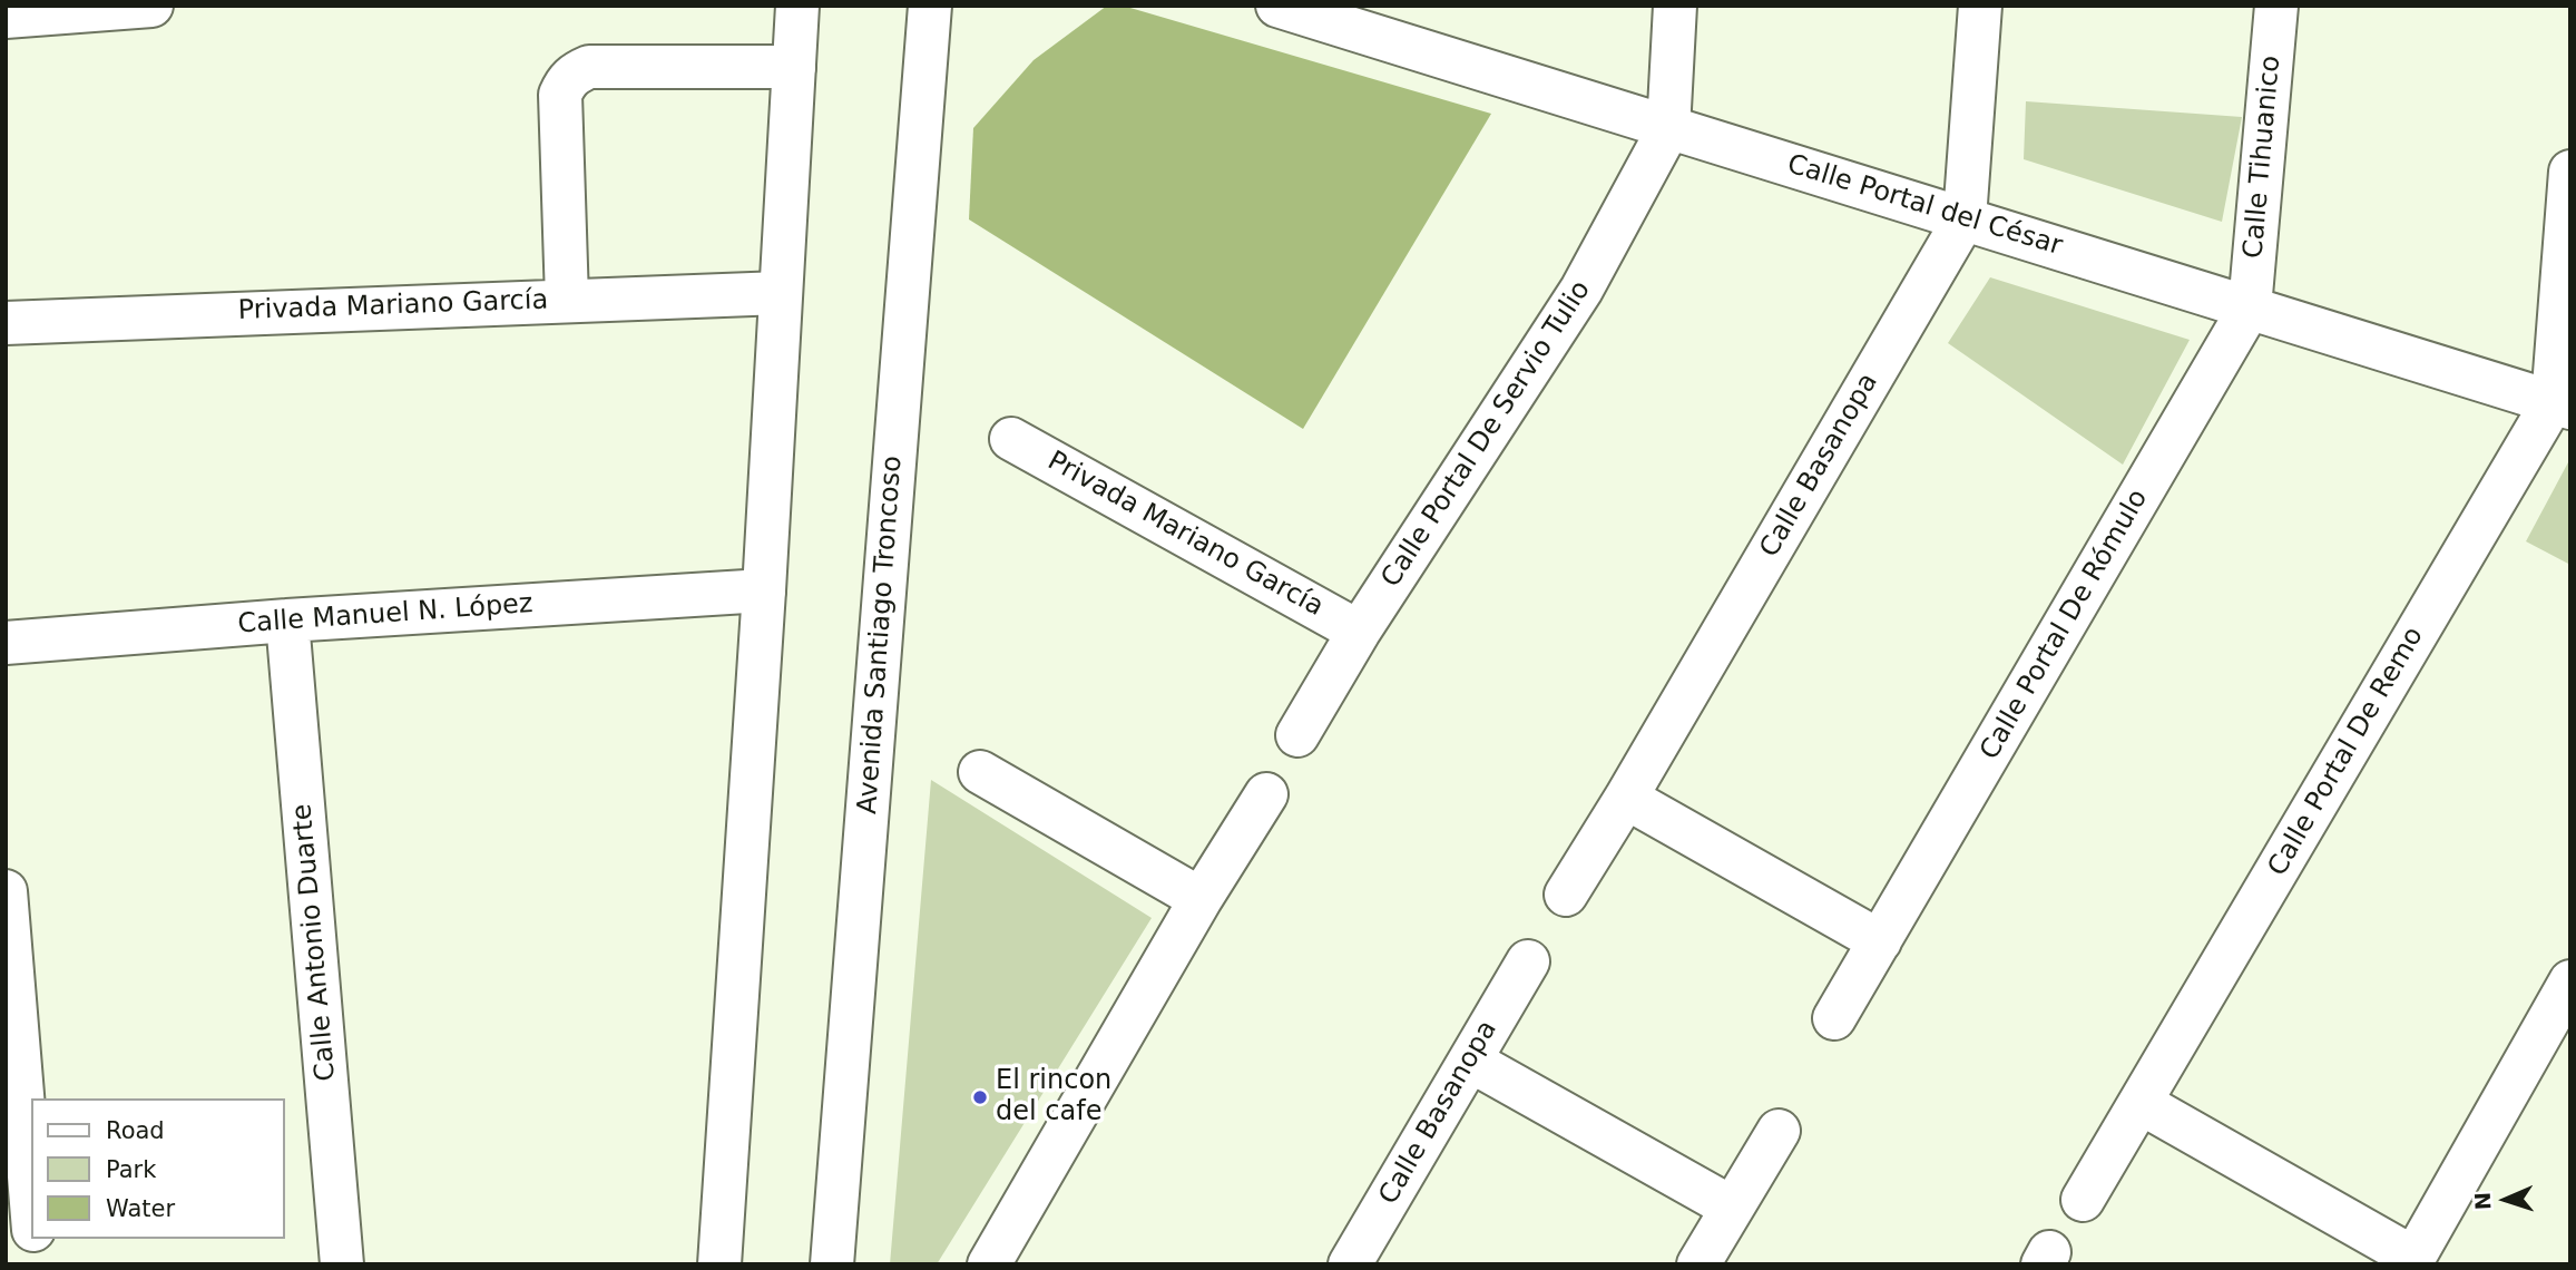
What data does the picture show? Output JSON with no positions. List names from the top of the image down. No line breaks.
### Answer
{"streets":{"street":["Calle Tihuanico","Calle Portal del César","Privada Mariano García","Calle Portal De Servio Tulio","Calle Basanopa","Calle Manuel N. López","Calle Portal De Rómulo","Avenida Santiago Troncoso","Calle Portal De Remo","Calle Antonio Duarte"]},"crossings":[["Calle Tihuanico","Calle Portal del César"],["Calle Tihuanico","Calle Portal De Rómulo"],["Calle Portal del César","Calle Portal De Servio Tulio"],["Calle Portal del César","Calle Basanopa"],["Calle Portal del César","Calle Portal De Rómulo"],["Calle Portal del César","Calle Portal De Remo"],["Privada Mariano García","Calle Portal De Servio Tulio"],["Calle Manuel N. López","Calle Antonio Duarte"]],"places":["El rincon del cafe"],"legend":["Road","Park","Water"],"north":"left"}
